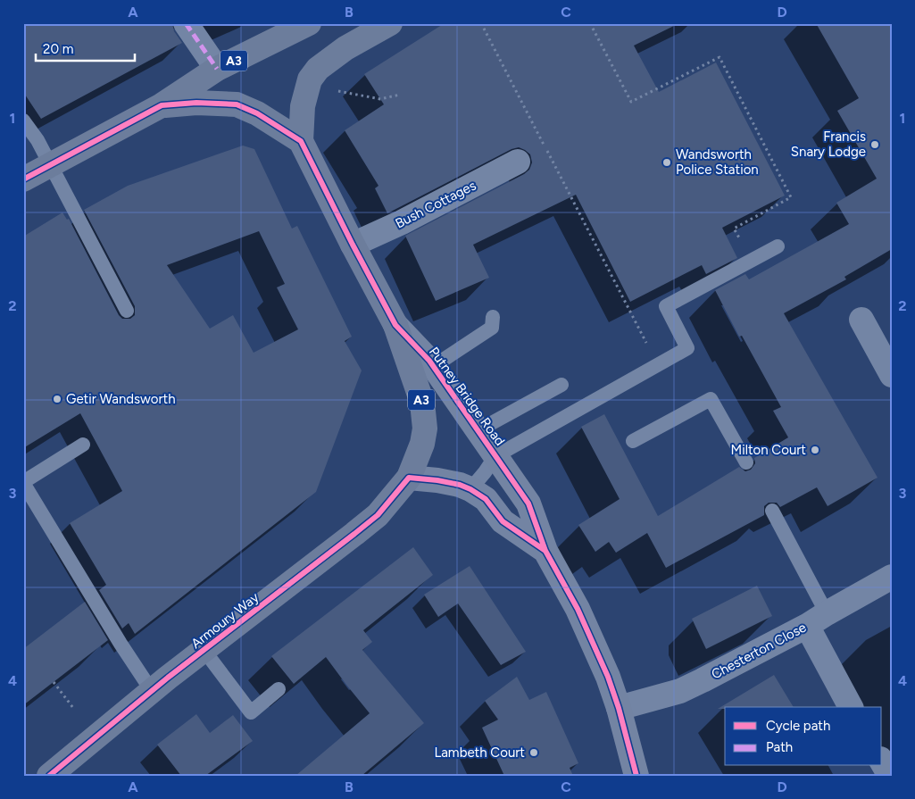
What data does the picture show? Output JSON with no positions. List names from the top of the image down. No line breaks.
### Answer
{"streets":{"highway":["A3","Putney Bridge Road","Armoury Way"],"street":["Bush Cottages","Chesterton Close"]},"crossings":[["A3","Putney Bridge Road"],["Bush Cottages","Putney Bridge Road"],["Putney Bridge Road","Armoury Way"],["Putney Bridge Road","Chesterton Close"]],"places":["Francis Snary Lodge","Wandsworth Police Station","Getir Wandsworth","Milton Court","Lambeth Court"],"legend":["Cycle path","Path"],"scale_bar":"20 m","grid":{"columns":["A","B","C","D"],"rows":["1","2","3","4"]}}
